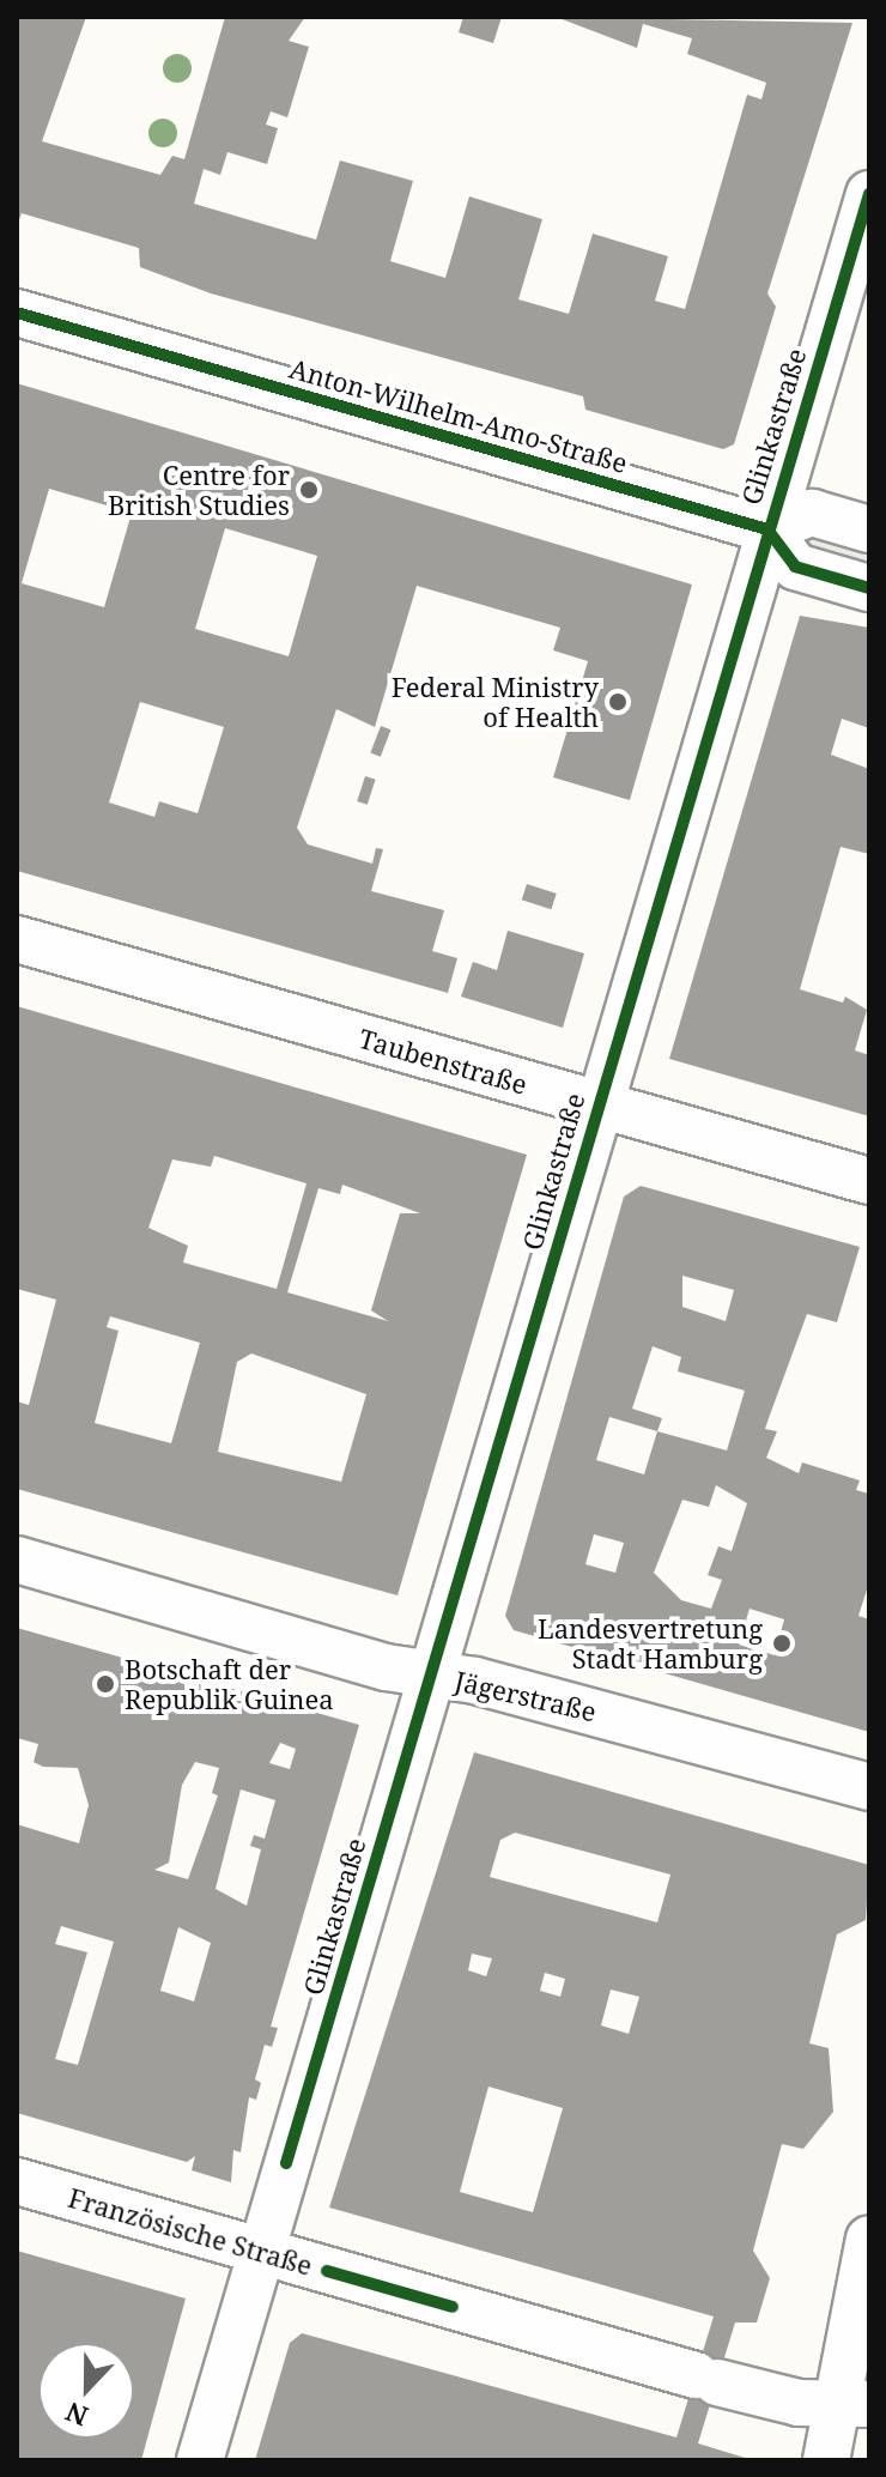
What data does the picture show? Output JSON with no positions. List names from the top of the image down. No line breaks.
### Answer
{"streets":{"street":["Anton-Wilhelm-Amo-Straße","Glinkastraße","Taubenstraße","Jägerstraße","Französische Straße"]},"crossings":[["Anton-Wilhelm-Amo-Straße","Glinkastraße"],["Glinkastraße","Taubenstraße"],["Glinkastraße","Jägerstraße"],["Glinkastraße","Französische Straße"]],"places":["Centre for British Studies","Federal Ministry of Health","Landesvertretung Stadt Hamburg","Botschaft der Republik Guinea"],"north":"bottom"}
